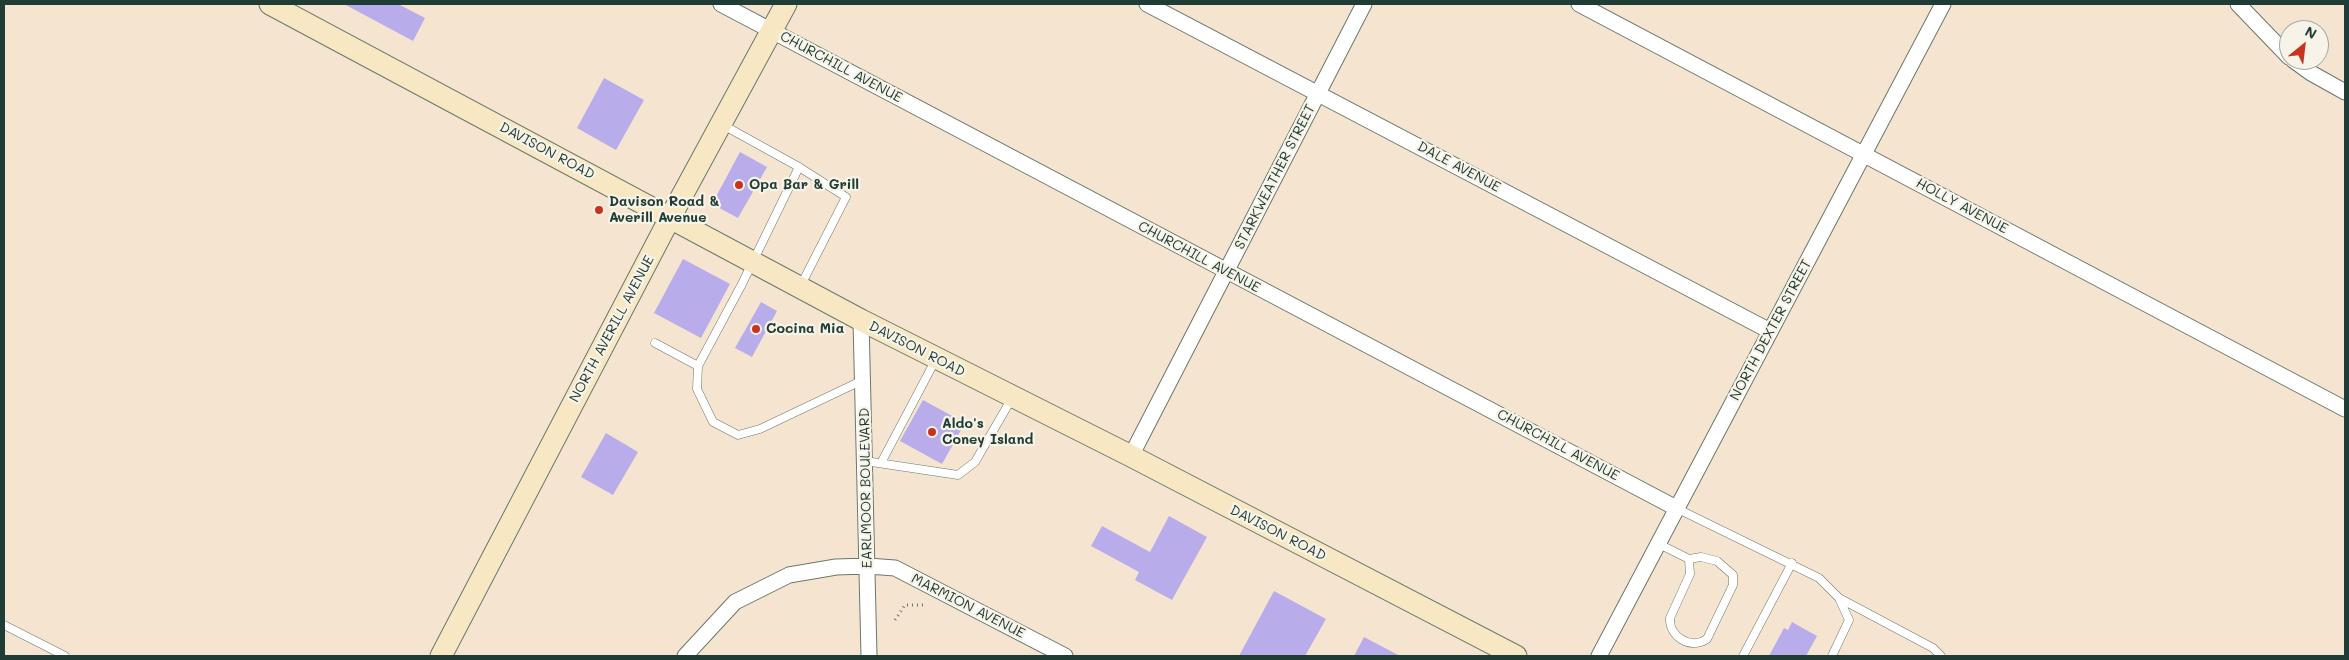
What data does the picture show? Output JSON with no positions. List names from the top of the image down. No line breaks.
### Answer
{"streets":{"main road":["DAVISON ROAD","NORTH AVERILL AVENUE"],"street":["CHURCHILL AVENUE","DALE AVENUE","STARKWEATHER STREET","HOLLY AVENUE","NORTH DEXTER STREET","EARLMOOR BOULEVARD","MARMION AVENUE"]},"crossings":[["CHURCHILL AVENUE","STARKWEATHER STREET"],["CHURCHILL AVENUE","NORTH AVERILL AVENUE"],["CHURCHILL AVENUE","NORTH DEXTER STREET"],["DAVISON ROAD","STARKWEATHER STREET"],["DAVISON ROAD","NORTH AVERILL AVENUE"],["DAVISON ROAD","EARLMOOR BOULEVARD"],["DALE AVENUE","STARKWEATHER STREET"],["DALE AVENUE","NORTH DEXTER STREET"],["HOLLY AVENUE","NORTH DEXTER STREET"],["EARLMOOR BOULEVARD","MARMION AVENUE"]],"places":["Opa Bar & Grill","Davison Road & Averill Avenue","Cocina Mia","Aldo's Coney Island"],"north":"top right"}
